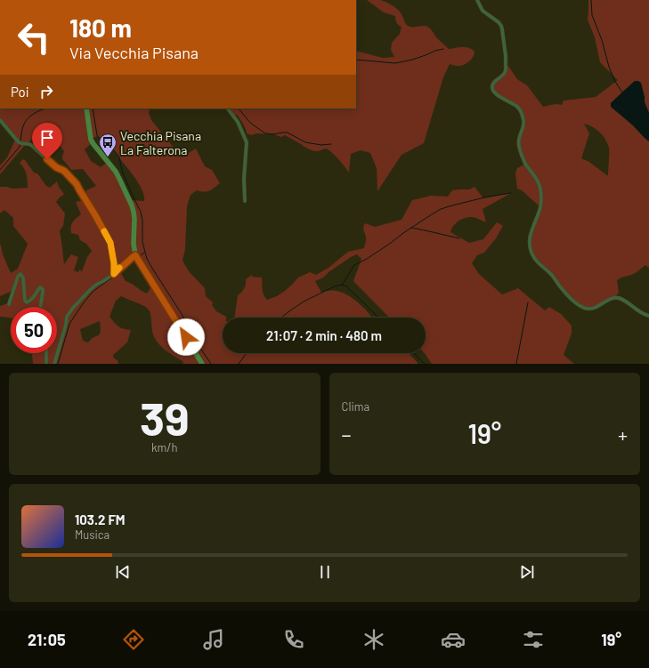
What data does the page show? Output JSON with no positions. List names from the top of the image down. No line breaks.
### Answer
{"places":{"bus stop":["Vecchia Pisana La Falterona"]},"page":{"turn":["180 m","Via Vecchia Pisana"],"then":"Poi","limit":"50","trip":"21:07 · 2 min · 480 m","tile":[["39","km/h"],"Clima"],"heat":["−","19°","+"],"song":["103.2 FM","Musica"],"tabs":["21:05","19°"]}}
